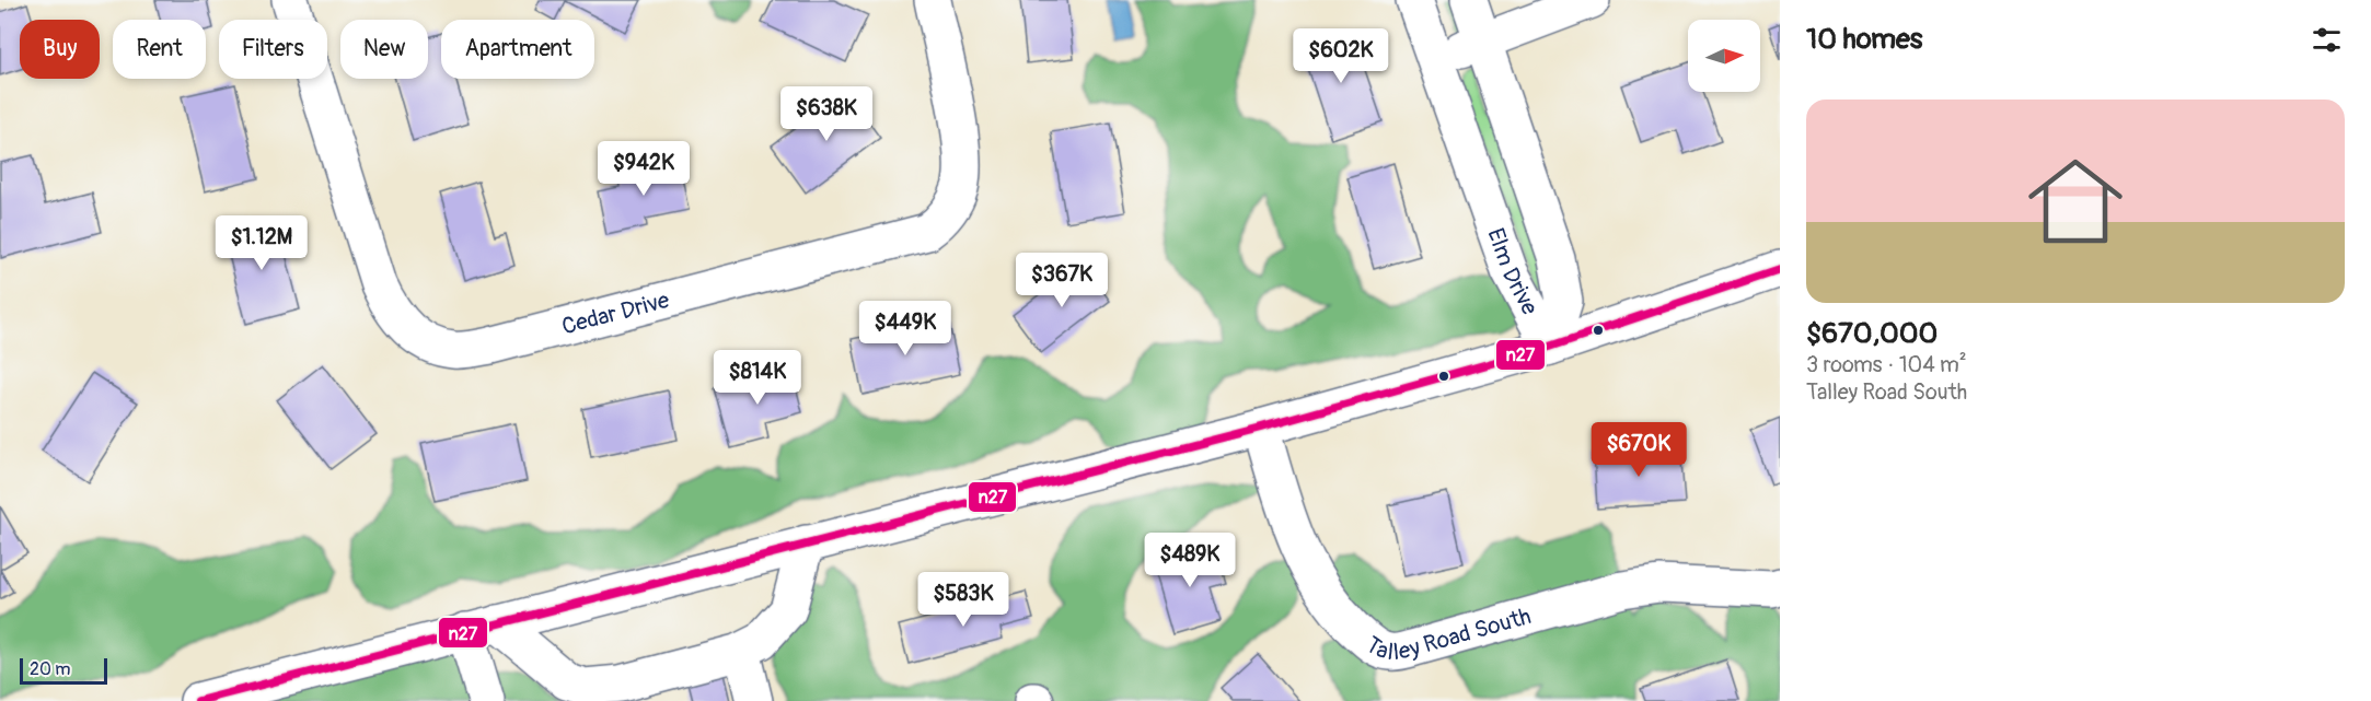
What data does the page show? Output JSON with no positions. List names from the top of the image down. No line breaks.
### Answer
{"streets":{"street":["Elm Drive","Cedar Drive","Talley Road South"]},"lines":["transit line n27"],"scale_bar":"20 m","north":"right","page":{"heading":"10 homes","chip":["Buy","Rent","Filters","New","Apartment"],"price":["$602K","$638K","$942K","$1.12M","$367K","$449K","$814K","$670K","$489K","$583K"],"list":[{"name":"$670,000","note":"3 rooms · 104 m² · Talley Road South"}],"scale":"20 m"}}
